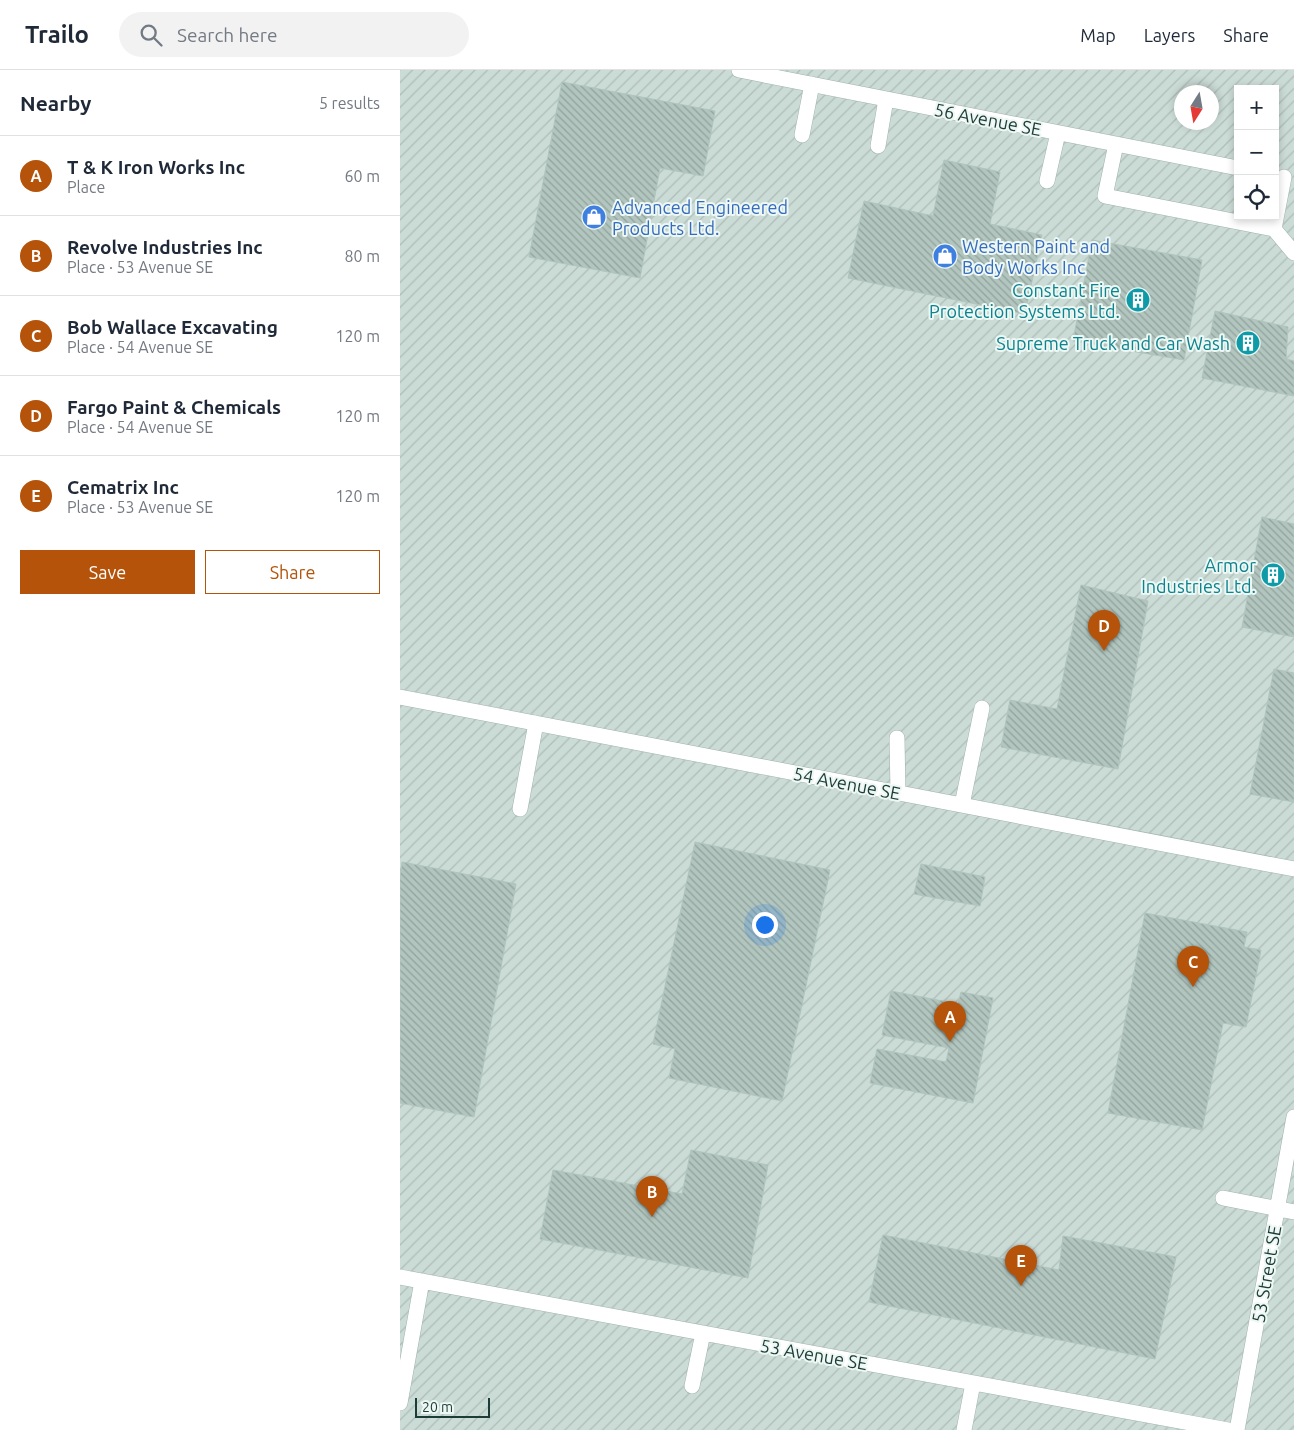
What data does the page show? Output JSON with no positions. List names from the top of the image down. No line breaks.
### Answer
{"streets":{"street":["56 Avenue SE","54 Avenue SE","53 Street SE","53 Avenue SE"]},"places":{"shop":["Advanced Engineered Products Ltd.","Western Paint and Body Works Inc"],"building":["Constant Fire Protection Systems Ltd.","Supreme Truck and Car Wash","Armor Industries Ltd."]},"scale_bar":"20 m","north":"bottom","page":{"header":"Trailo","search":"Search here","nav":["Map","Layers","Share"],"heading":["Nearby","5 results"],"map_buttons":["+","−"],"list":[{"mark":"A","name":"T & K Iron Works Inc","note":"Place","value":"60 m"},{"mark":"B","name":"Revolve Industries Inc","note":"Place · 53 Avenue SE","value":"80 m"},{"mark":"C","name":"Bob Wallace Excavating","note":"Place · 54 Avenue SE","value":"120 m"},{"mark":"D","name":"Fargo Paint & Chemicals","note":"Place · 54 Avenue SE","value":"120 m"},{"mark":"E","name":"Cematrix Inc","note":"Place · 53 Avenue SE","value":"120 m"}],"buttons":["Save","Share"],"pins":["D","C","A","B","E"],"scale":"20 m"}}
